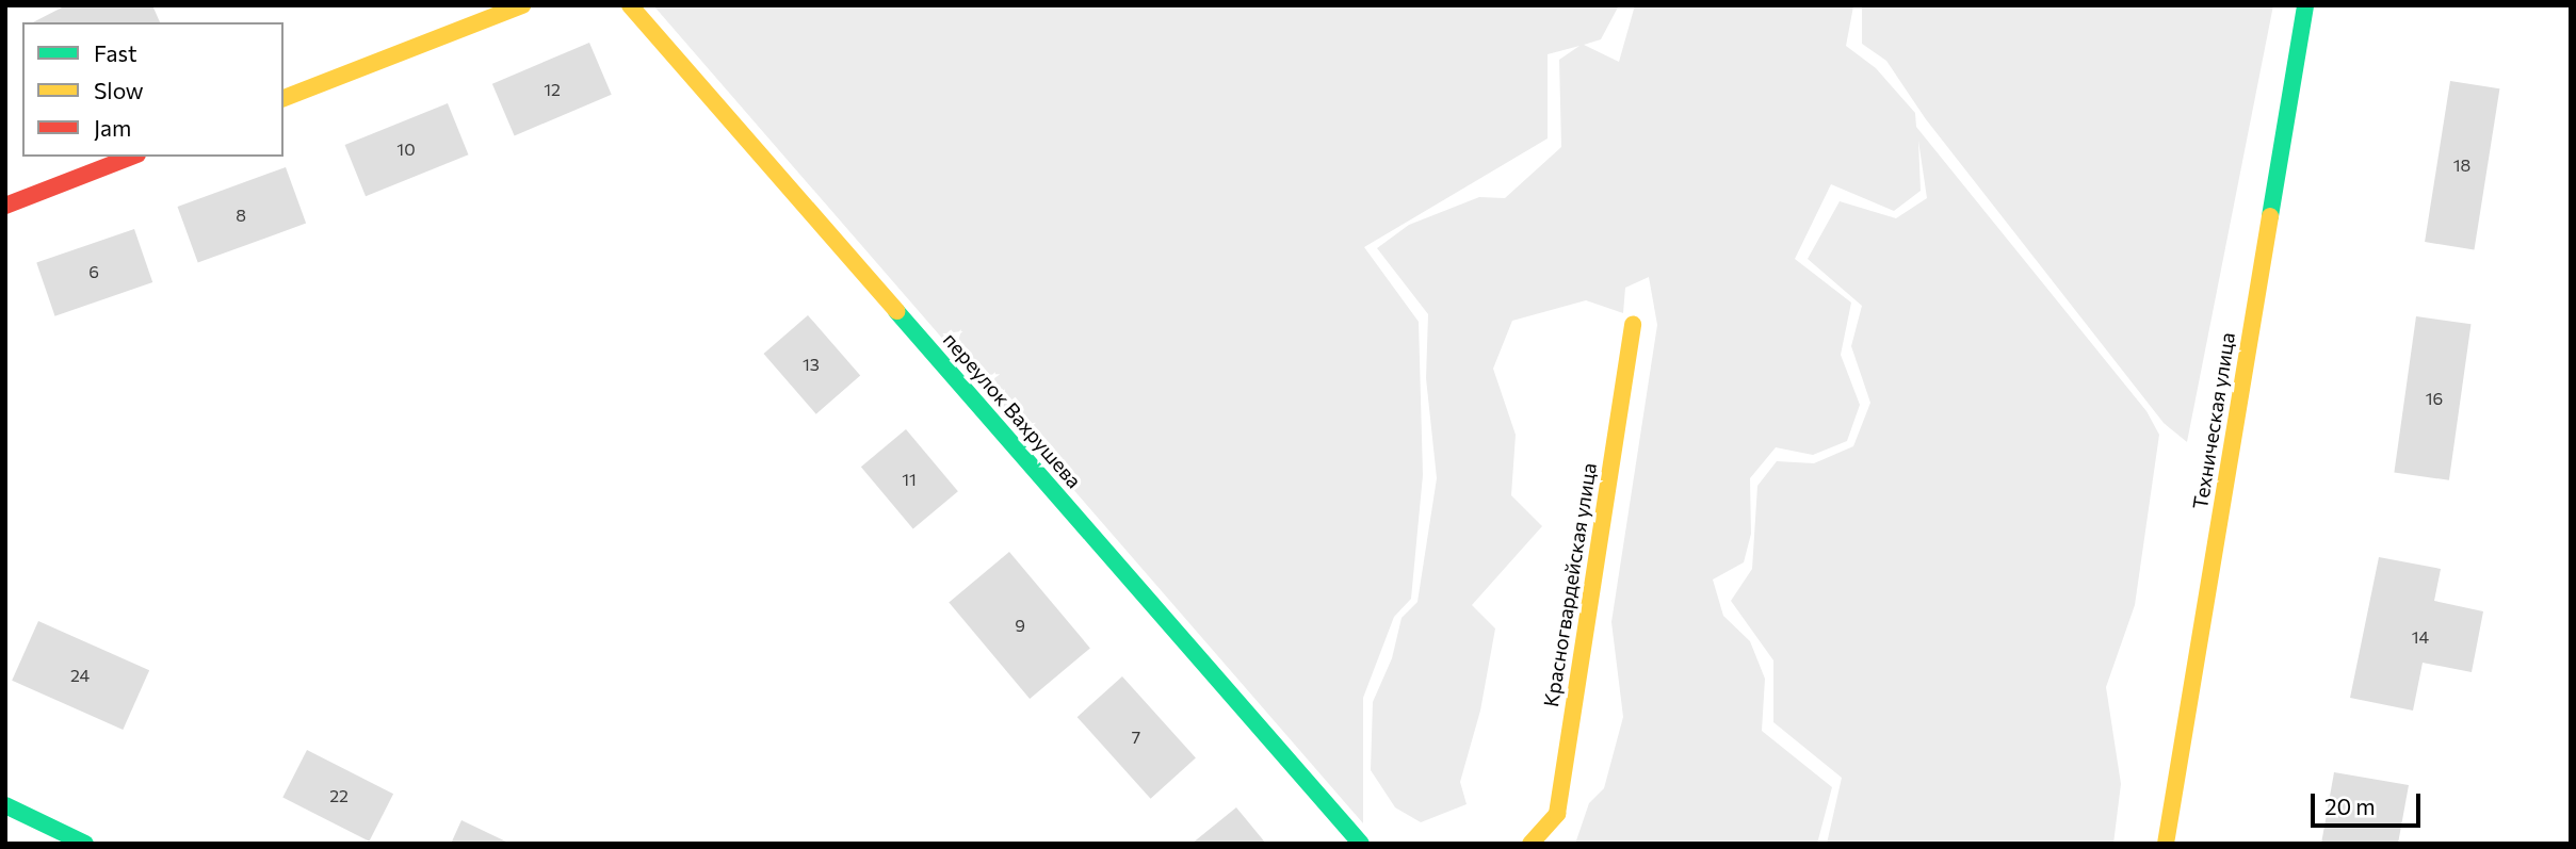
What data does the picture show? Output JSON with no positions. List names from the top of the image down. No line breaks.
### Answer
{"streets":{"street":["переулок Вахрушева","Техническая улица","Красногвардейская улица"]},"house_numbers":["12","10","18","8","6","13","16","11","9","14","24","7","22"],"legend":["Fast","Slow","Jam"],"scale_bar":"20 m"}
